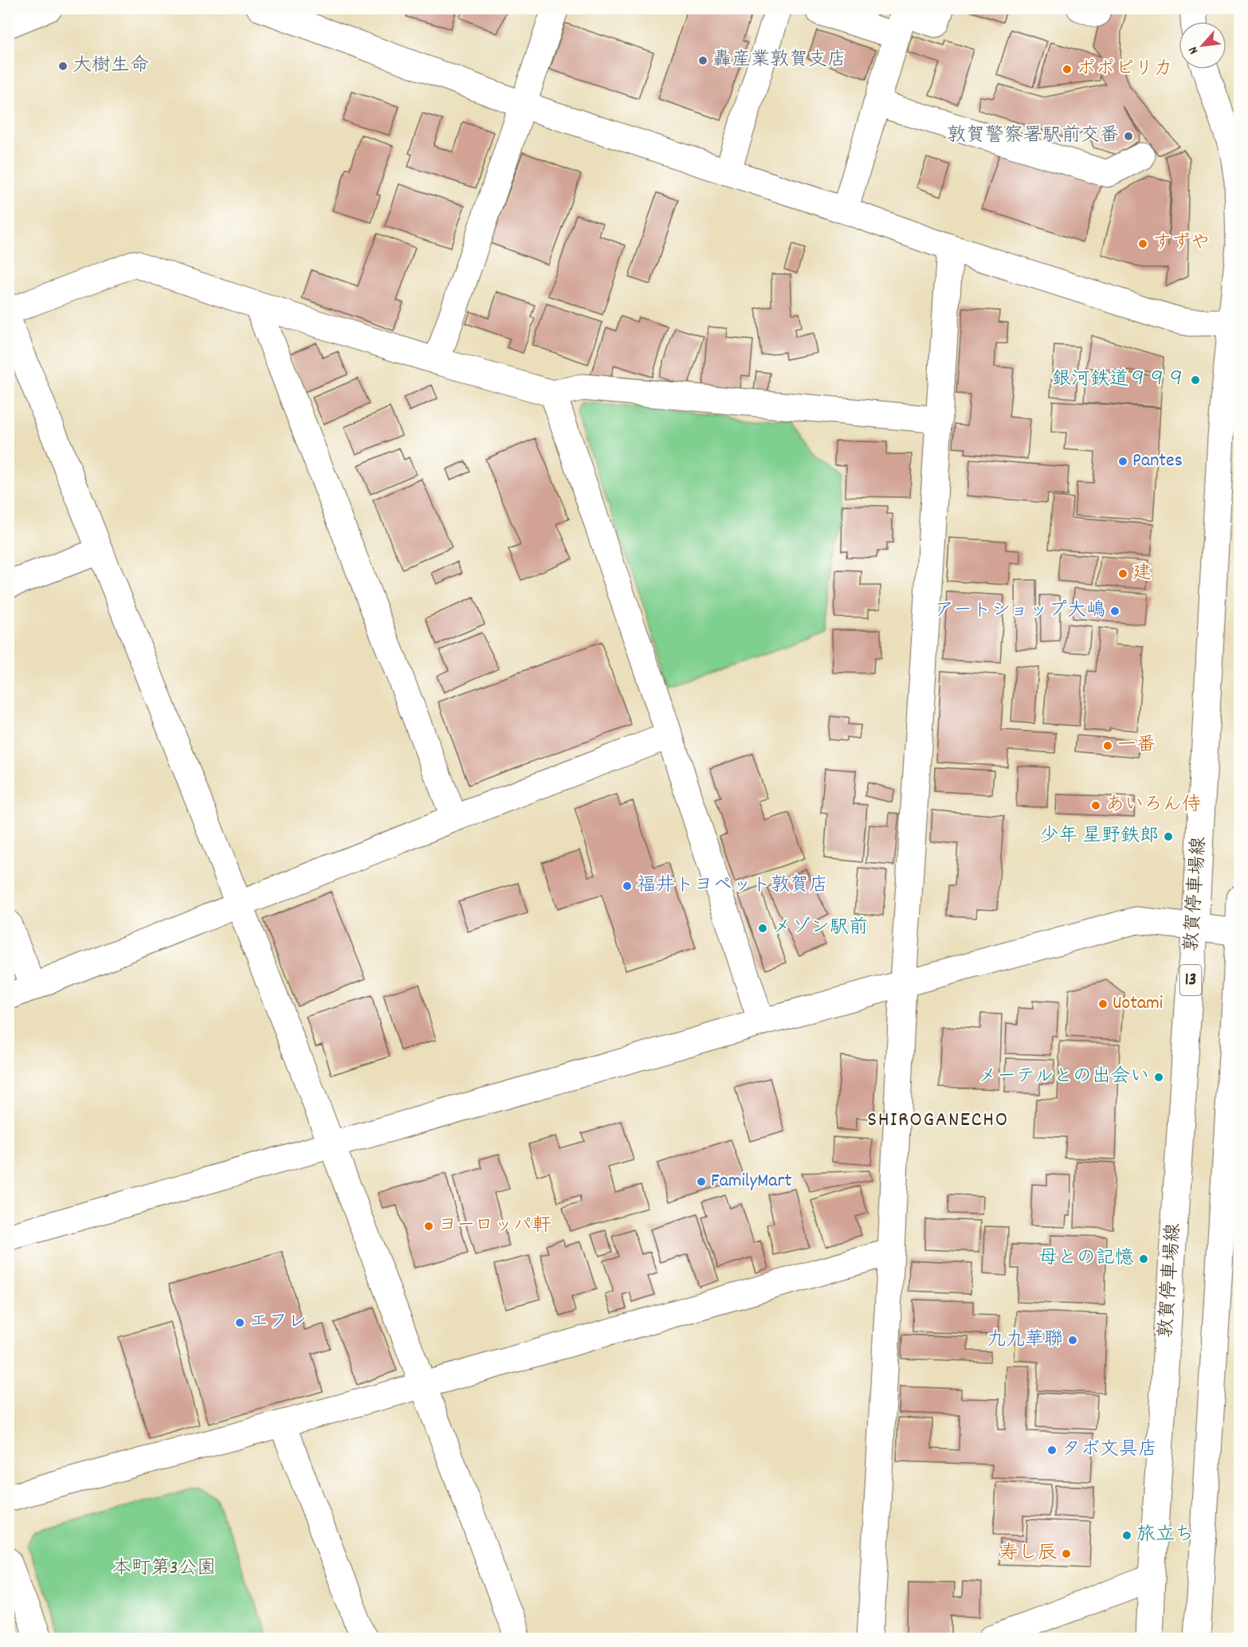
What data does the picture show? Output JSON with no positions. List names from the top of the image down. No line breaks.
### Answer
{"streets":{"street":["敦賀停車場線","13"]},"districts":["SHIROGANECHO"],"parks":["本町第3公園"],"places":["轟産業敦賀支店","大樹生命","ポポピリカ","敦賀警察署駅前交番","すずや","銀河鉄道９９９","Pantes","建","アートショップ大嶋","一番","あいろん侍","少年 星野鉄郎","福井トヨペット敦賀店","メゾン駅前","Uotami","メーテルとの出会い","FamilyMart","ヨーロッパ軒","母との記憶","エフレ","九九華聯","タボ文具店","旅立ち","寿し辰"],"north":"bottom left"}
